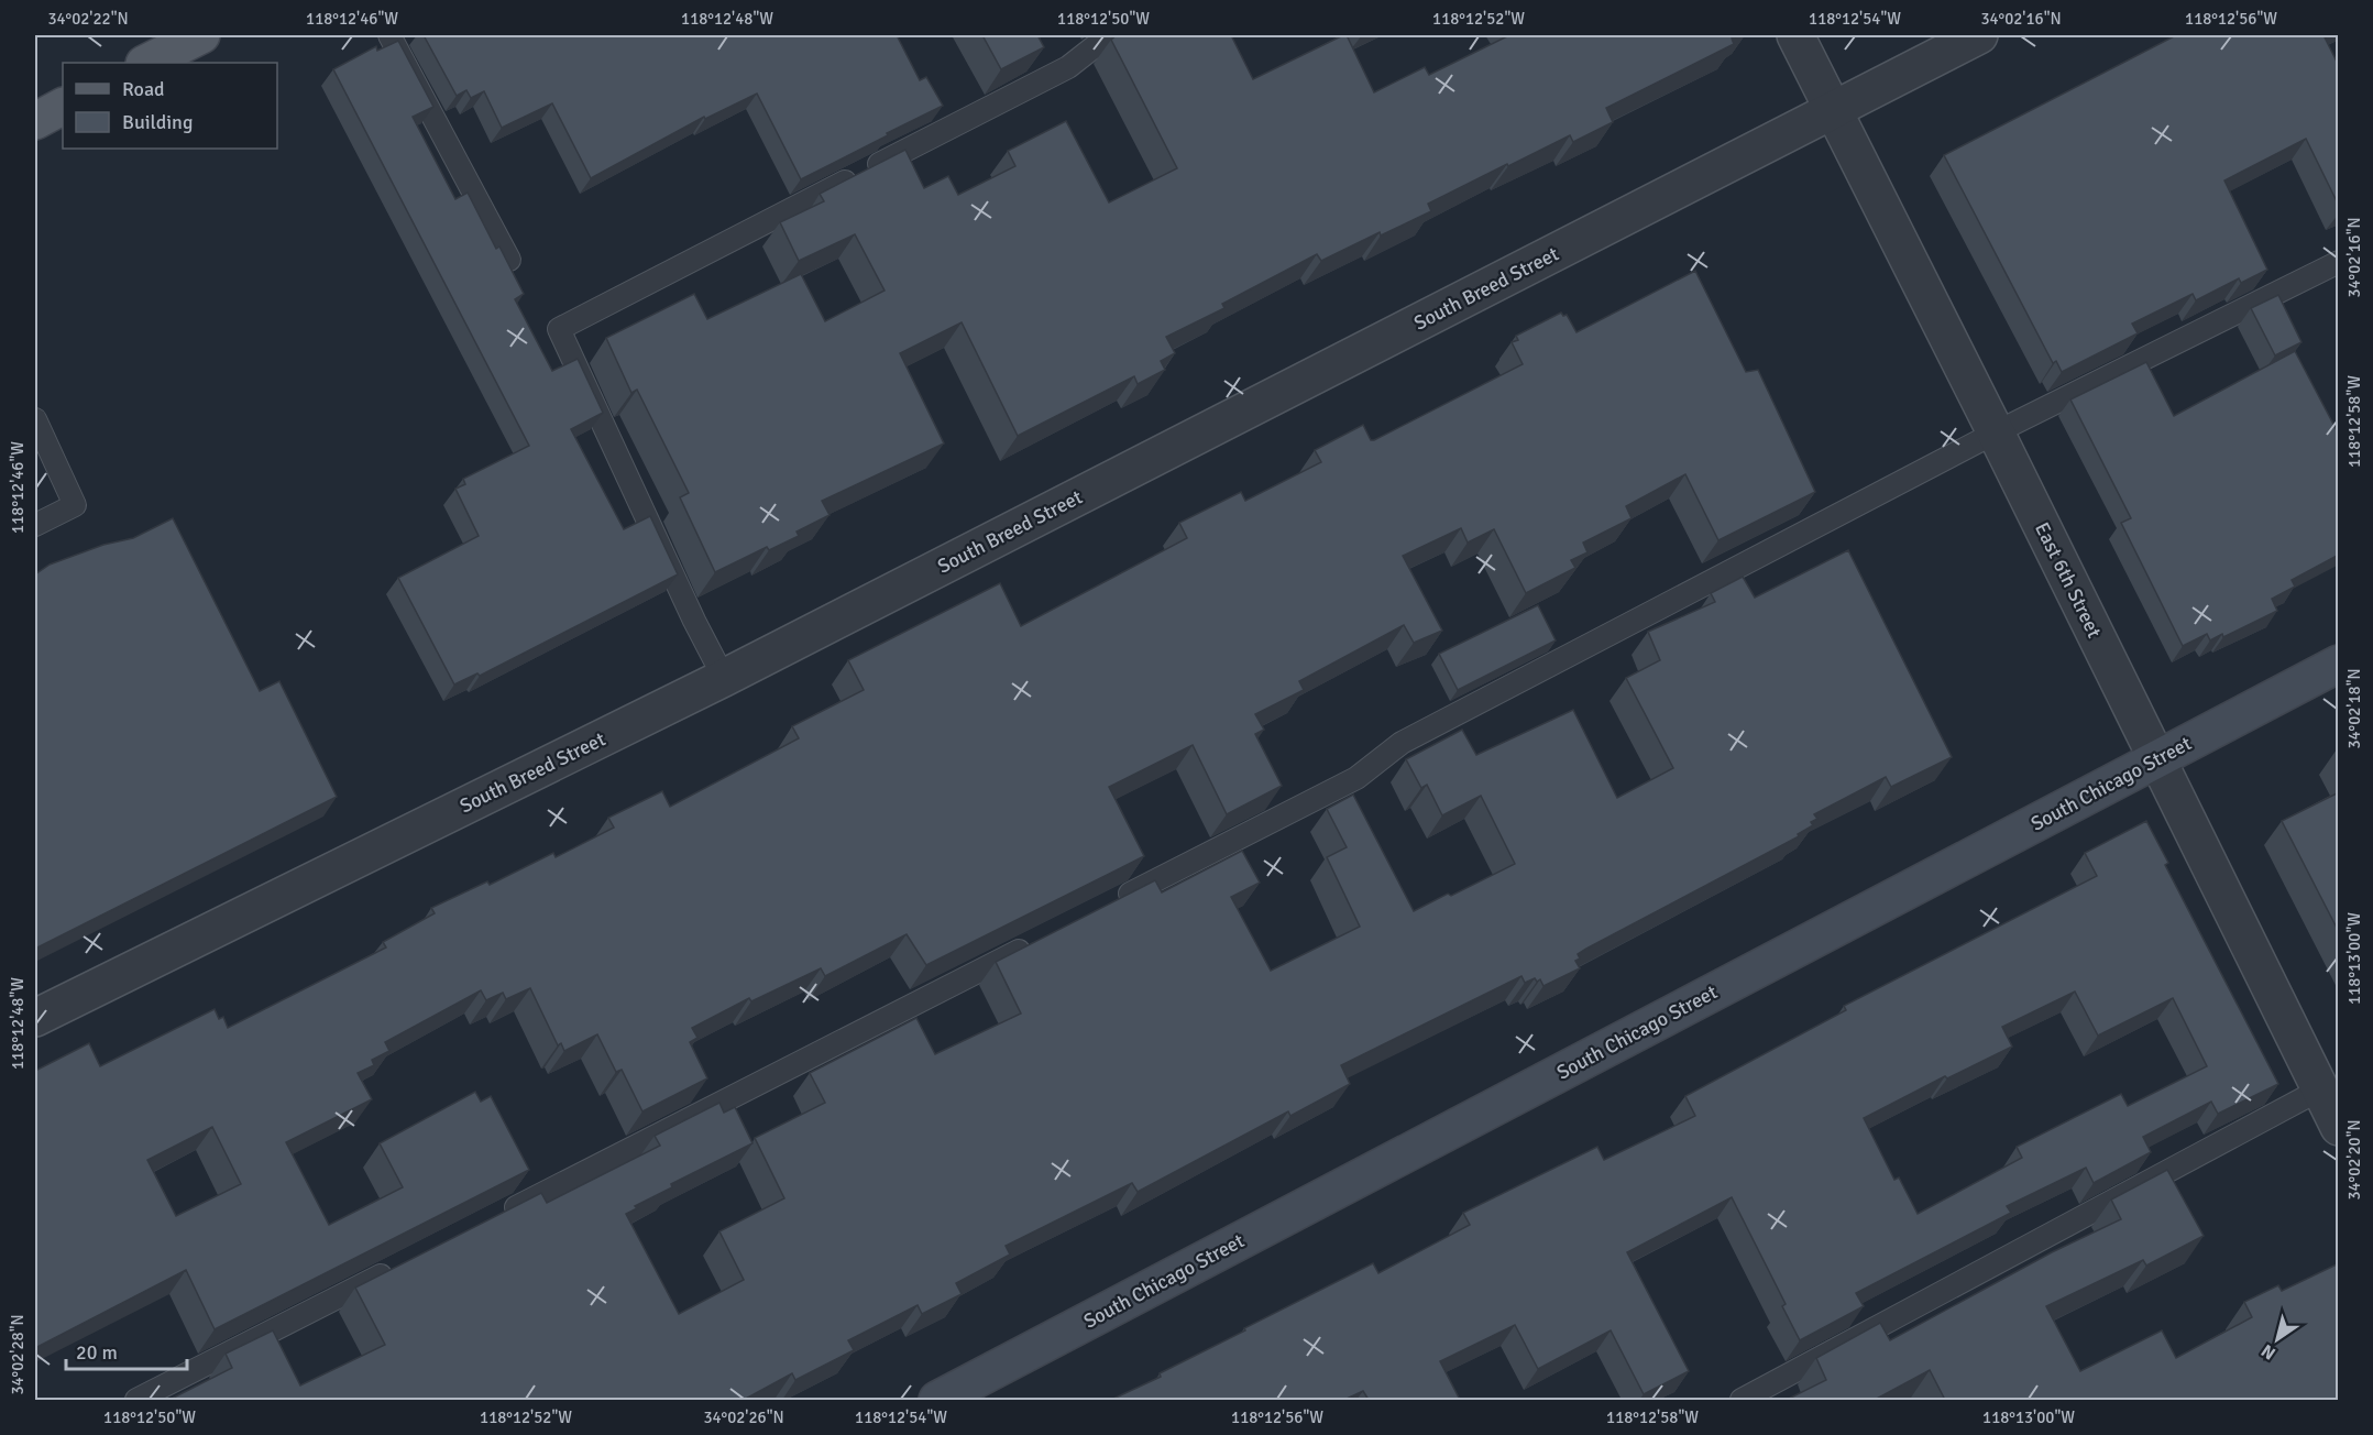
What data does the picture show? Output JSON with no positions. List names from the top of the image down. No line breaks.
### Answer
{"streets":{"street":["South Breed Street","East 6th Street","South Chicago Street"]},"crossings":[["South Breed Street","East 6th Street"],["East 6th Street","South Chicago Street"]],"legend":["Road","Building"],"scale_bar":"20 m","north":"bottom left","coordinates":["34°02'22\"N","118°12'46\"W","118°12'48\"W","118°12'50\"W","118°12'52\"W","118°12'54\"W","34°02'16\"N","118°12'56\"W","118°12'58\"W","34°02'18\"N","118°13'00\"W","34°02'20\"N","34°02'28\"N","34°02'26\"N"]}
